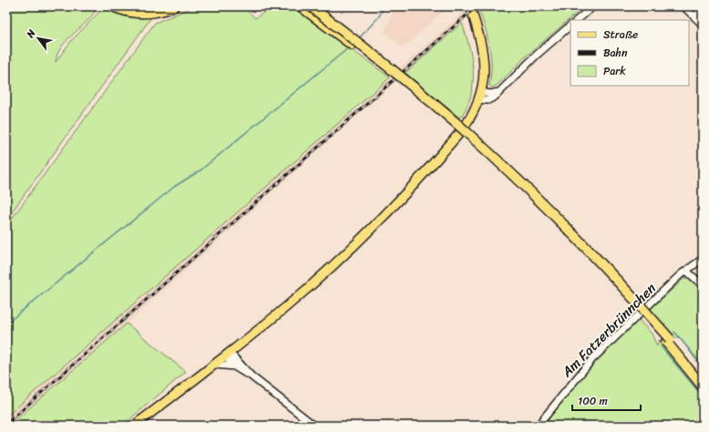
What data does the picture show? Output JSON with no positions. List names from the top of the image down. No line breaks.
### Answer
{"streets":{"street":["Am Fatzerbrünnchen"]},"legend":["Straße","Bahn","Park"],"scale_bar":"100 m","north":"top left"}
